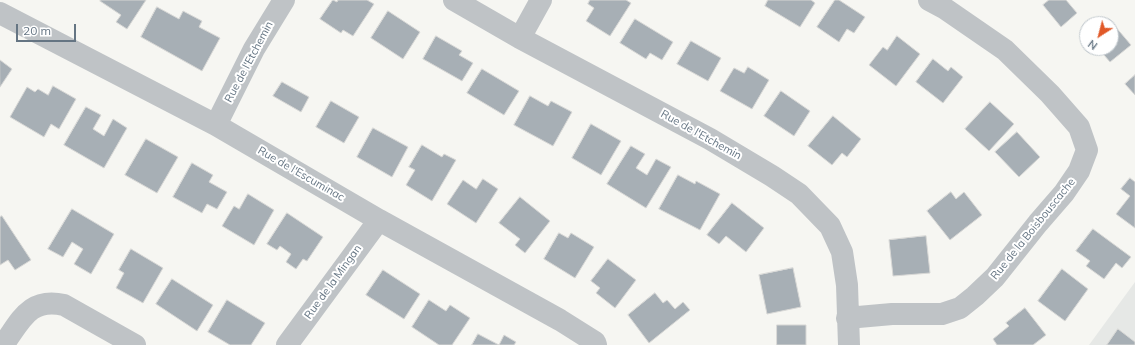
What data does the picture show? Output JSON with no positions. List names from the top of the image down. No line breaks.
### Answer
{"streets":{"street":["Rue de l'Etchemin","Rue de l'Escuminac","Rue de la Boisbouscache","Rue de la Mingan"]},"crossings":[["Rue de l'Etchemin","Rue de l'Escuminac"],["Rue de l'Etchemin","Rue de la Boisbouscache"],["Rue de l'Escuminac","Rue de la Mingan"]],"scale_bar":"20 m","north":"bottom left"}
